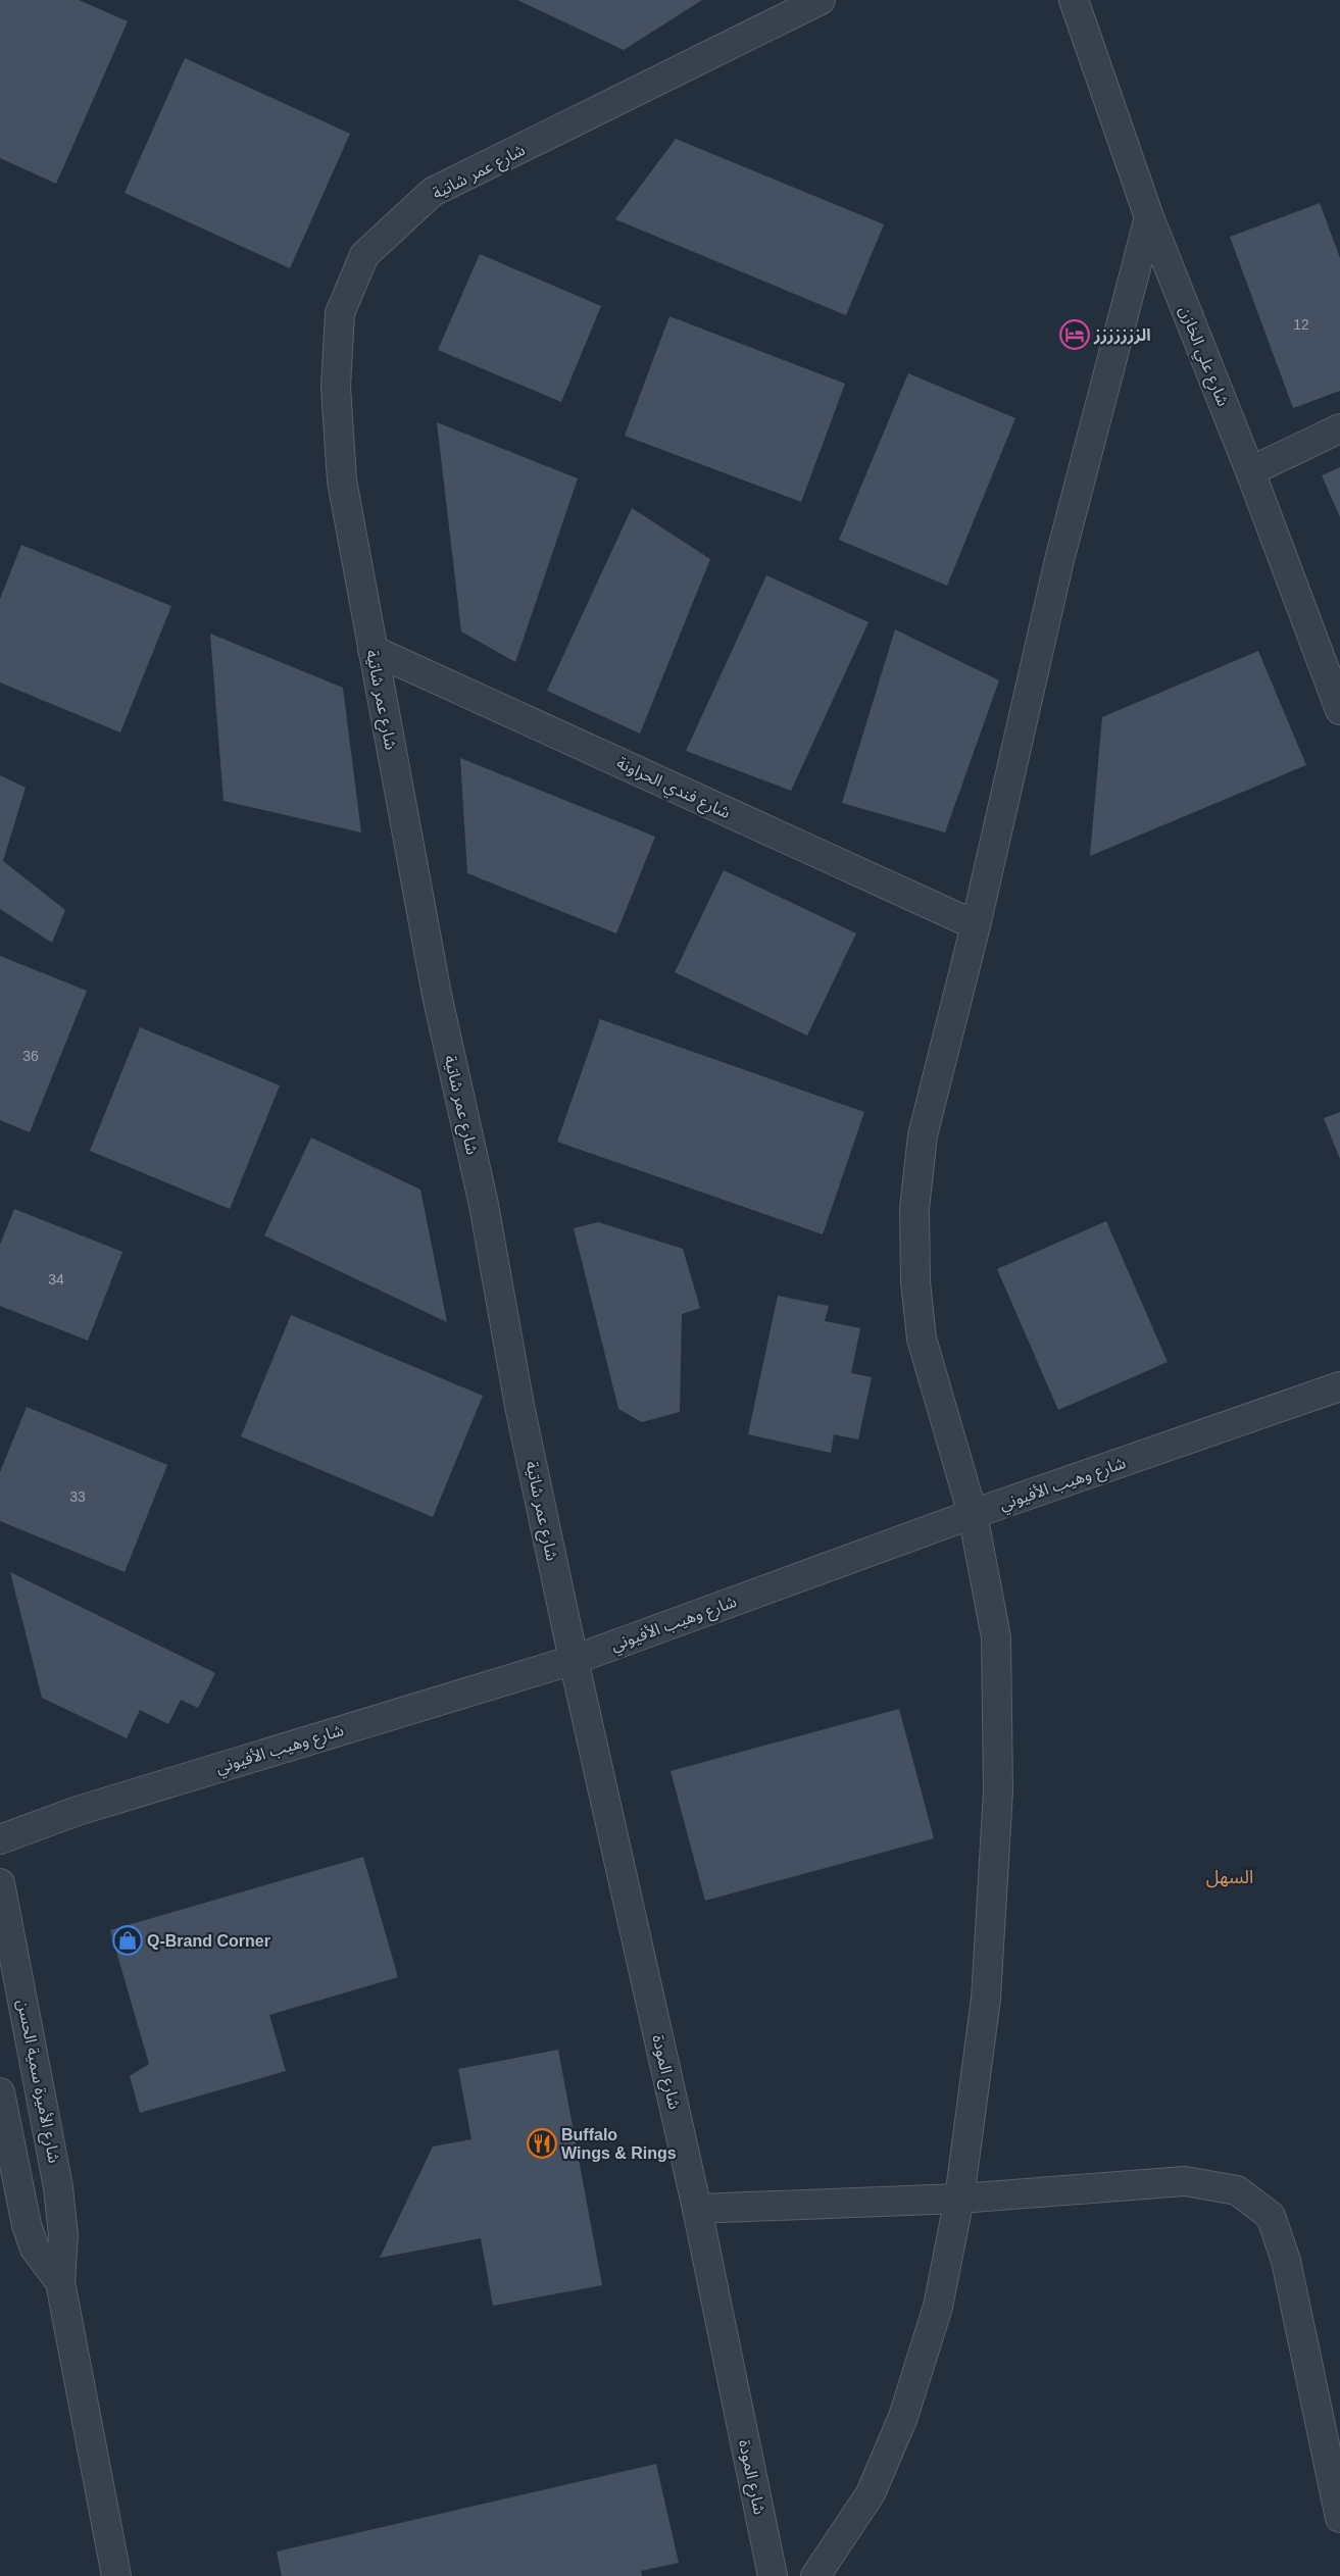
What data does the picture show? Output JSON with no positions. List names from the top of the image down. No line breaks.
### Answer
{"streets":{"street":["شارع عمر شاتية","شارع علي الخازن","شارع فندي الحراونة","شارع وهيب الأفيوني","شارع المودة","شارع الأميرة سمية الحسن"]},"crossings":[["شارع عمر شاتية","شارع فندي الحراونة"],["شارع عمر شاتية","شارع وهيب الأفيوني"],["شارع عمر شاتية","شارع المودة"],["شارع وهيب الأفيوني","شارع المودة"]],"districts":["السهل"],"places":{"hotel":["الززززززز"],"shop":["Q-Brand Corner"],"restaurant":["Buffalo Wings & Rings"]},"house_numbers":["12","36","34","33"]}
